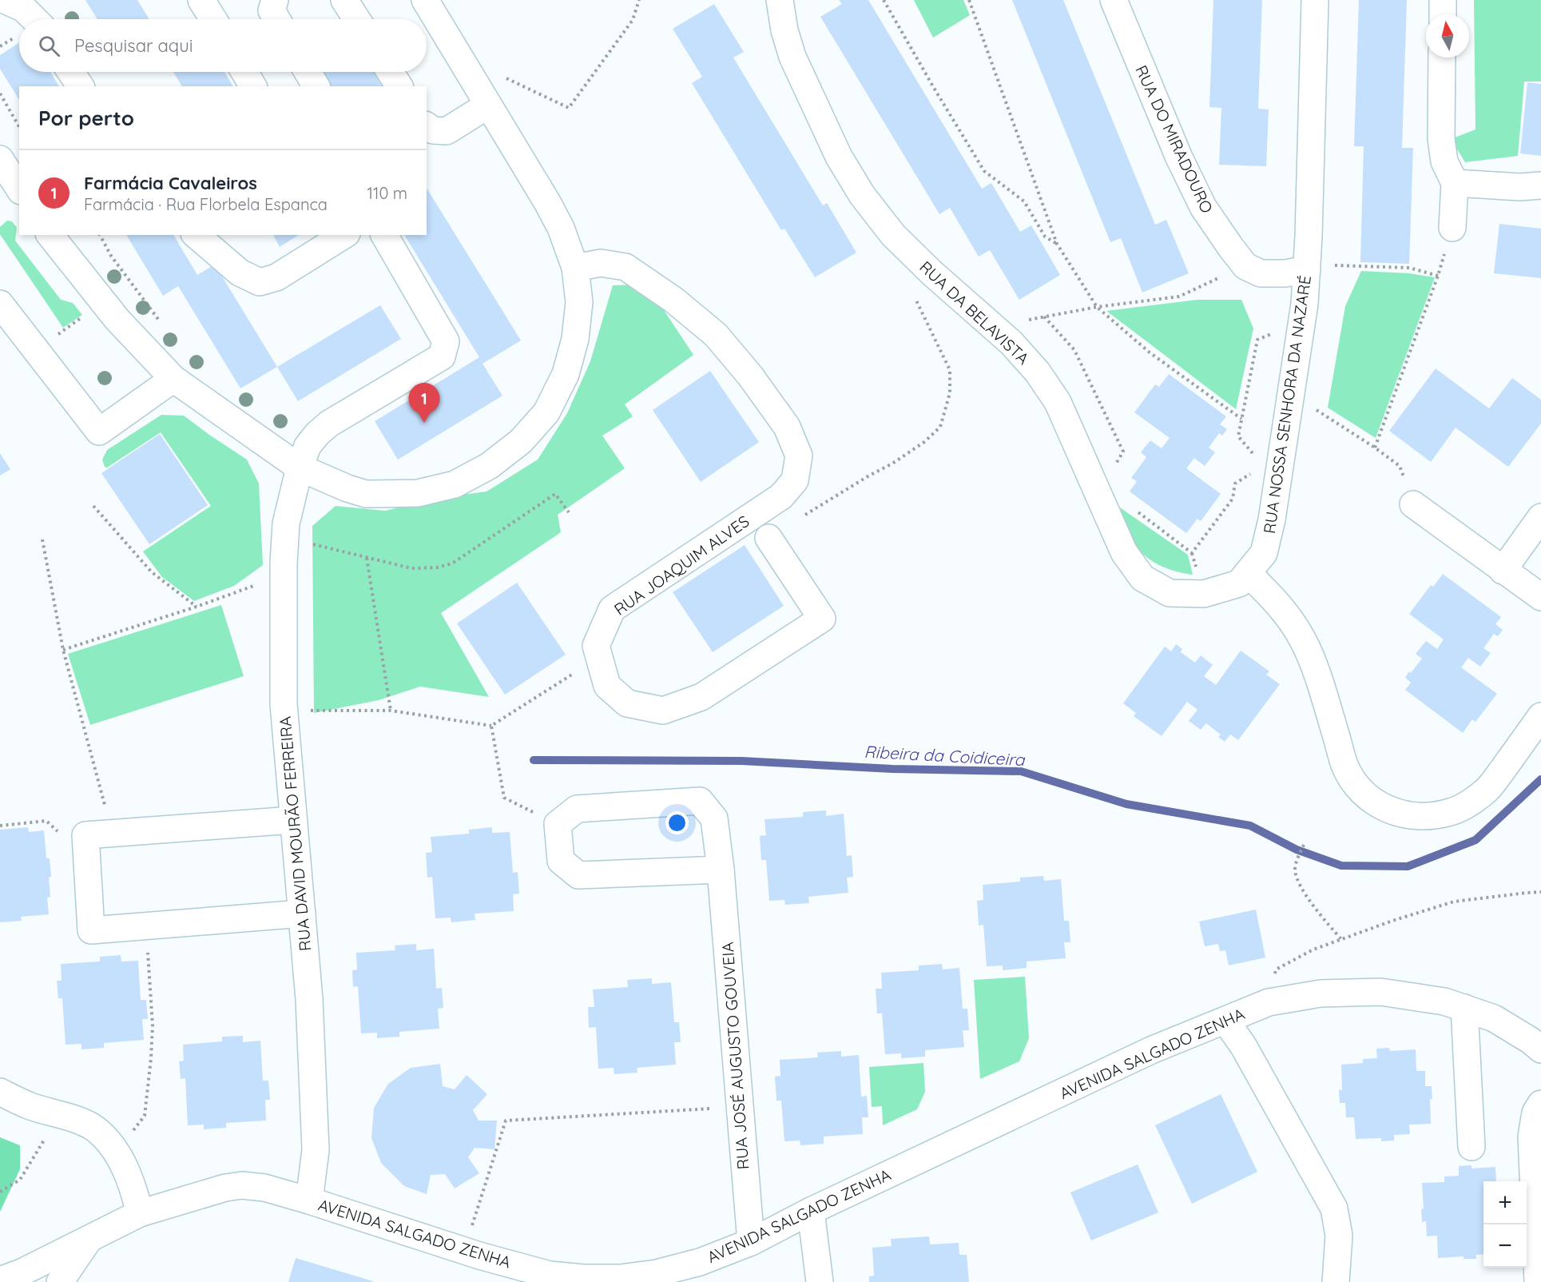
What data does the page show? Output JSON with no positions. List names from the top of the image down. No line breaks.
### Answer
{"streets":{"street":["RUA DO MIRADOURO","RUA DA BELAVISTA","RUA NOSSA SENHORA DA NAZARÉ","RUA JOAQUIM ALVES","RUA DAVID MOURÃO FERREIRA","AVENIDA SALGADO ZENHA","RUA JOSÉ AUGUSTO GOUVEIA"]},"crossings":[["RUA DA BELAVISTA","RUA NOSSA SENHORA DA NAZARÉ"],["RUA DAVID MOURÃO FERREIRA","AVENIDA SALGADO ZENHA"],["AVENIDA SALGADO ZENHA","RUA JOSÉ AUGUSTO GOUVEIA"]],"water":["Ribeira da Coidiceira"],"north":"top","page":{"search":"Pesquisar aqui","heading":"Por perto","list":[{"mark":"1","name":"Farmácia Cavaleiros","note":"Farmácia · Rua Florbela Espanca","value":"110 m"}],"pins":"1","map_buttons":["+","−"]}}
